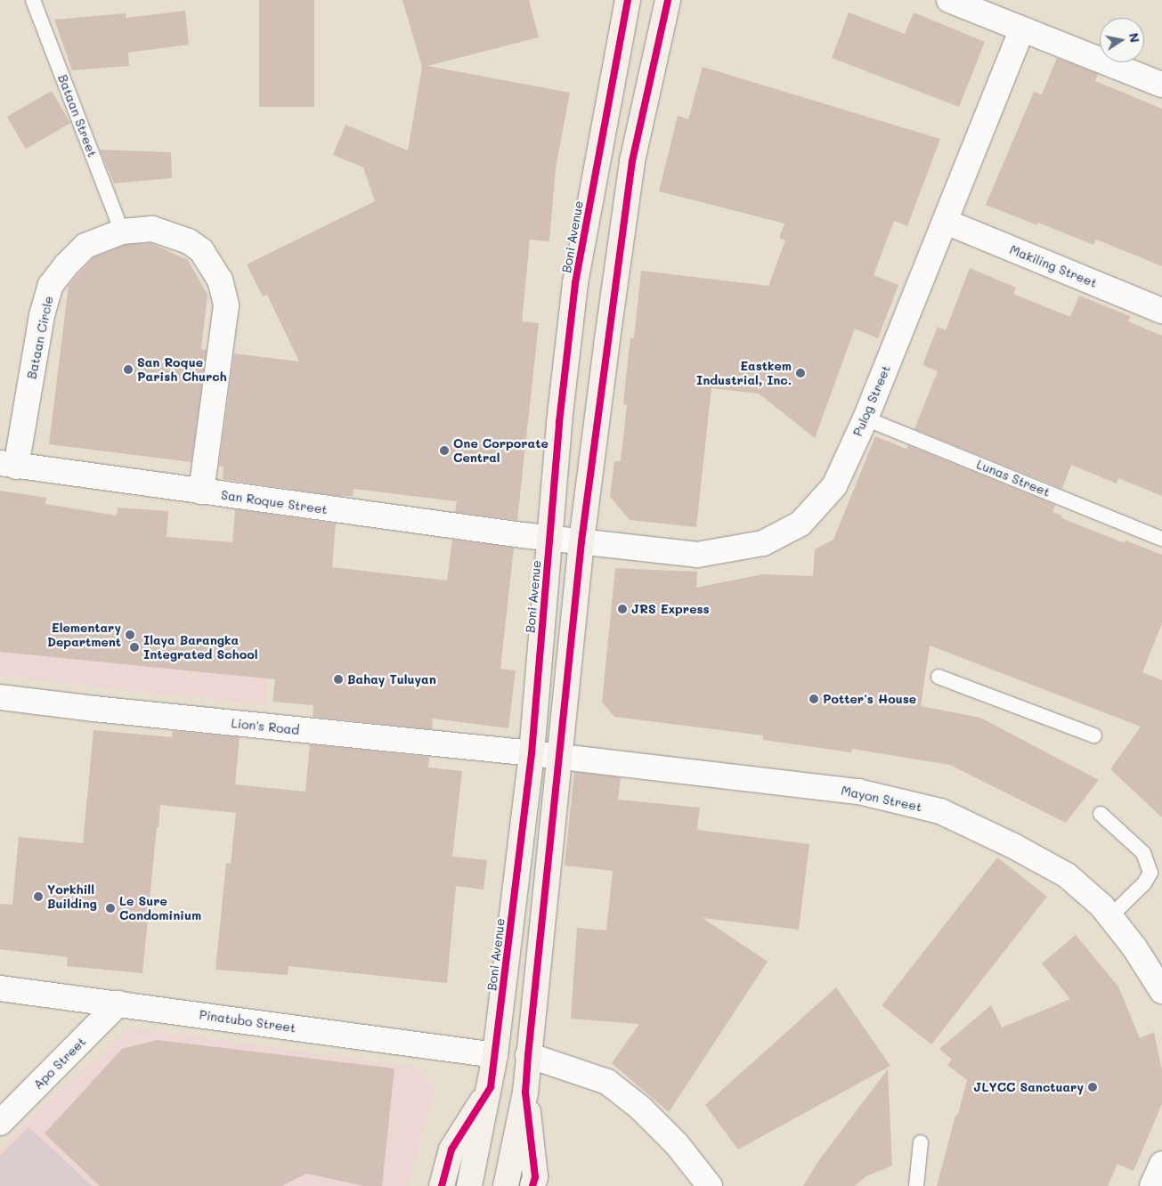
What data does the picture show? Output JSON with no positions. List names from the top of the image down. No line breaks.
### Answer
{"streets":{"main road":["Boni Avenue"],"street":["Makiling Street","Bataan Circle","Pulog Street","San Roque Street","Lion's Road","Mayon Street","Pinatubo Street","Apo Street"],"lane":["Bataan Street","Lunas Street"]},"crossings":[["Bataan Street","Bataan Circle"],["Boni Avenue","Pulog Street"],["Boni Avenue","San Roque Street"],["Boni Avenue","Lion's Road"],["Boni Avenue","Mayon Street"],["Boni Avenue","Pinatubo Street"],["Makiling Street","Pulog Street"],["Bataan Circle","San Roque Street"],["Pulog Street","Lunas Street"],["Pulog Street","San Roque Street"],["Lion's Road","Mayon Street"],["Pinatubo Street","Apo Street"]],"places":["San Roque Parish Church","Eastkem Industrial, Inc.","One Corporate Central","JRS Express","Elementary Department","Ilaya Barangka Integrated School","Bahay Tuluyan","Potter's House","Yorkhill Building","Le Sure Condominium","JLYCC Sanctuary"],"north":"right"}
